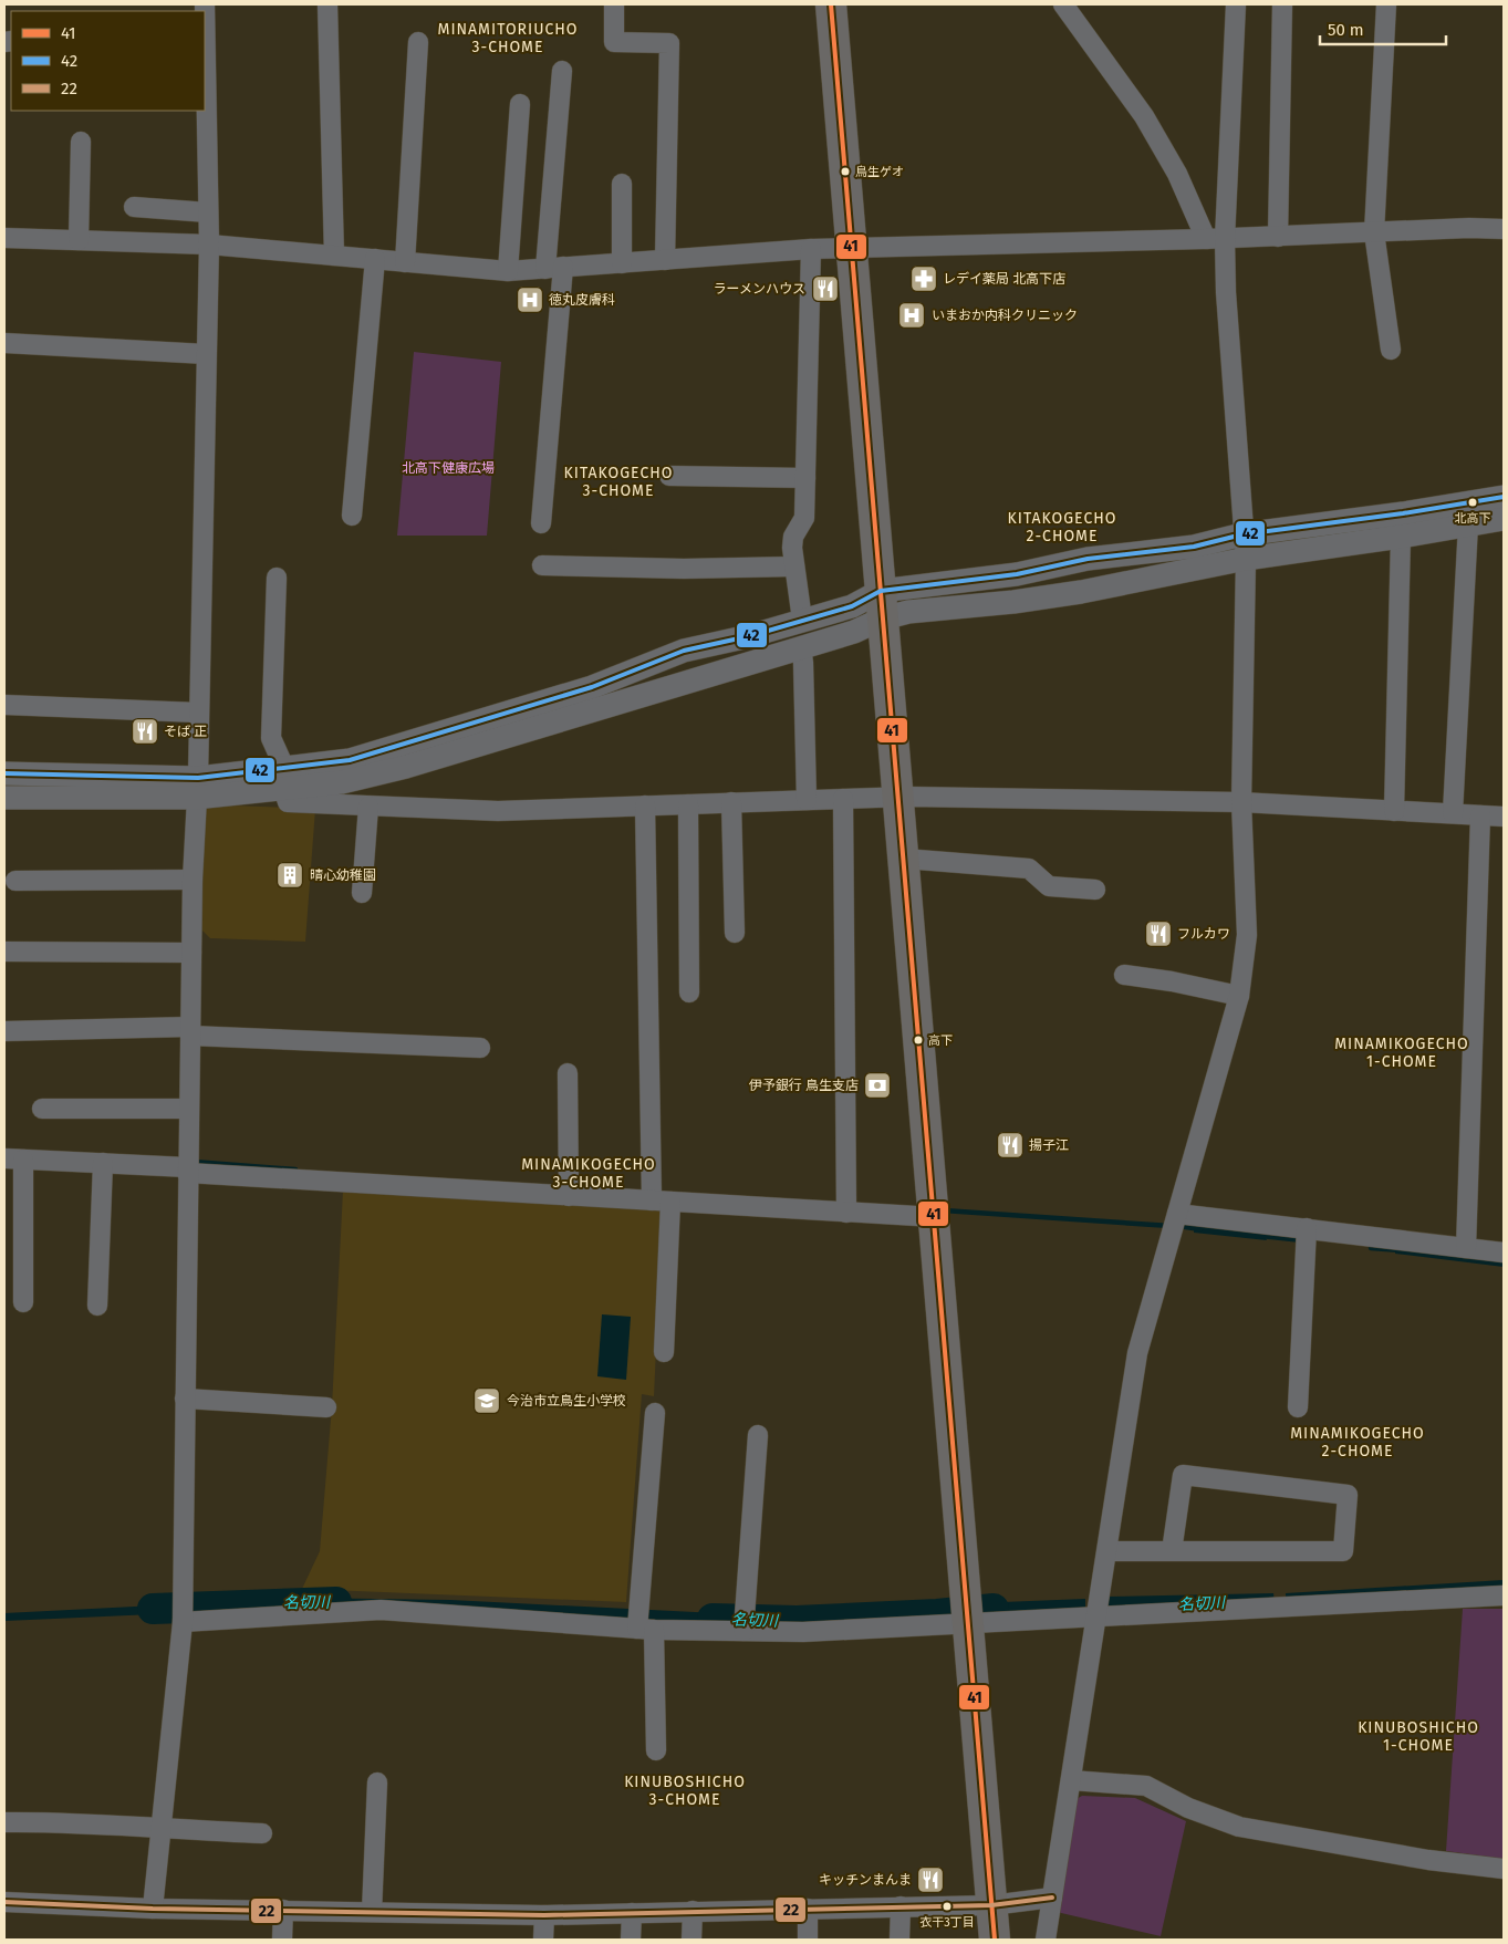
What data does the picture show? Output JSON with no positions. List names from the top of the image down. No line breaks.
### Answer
{"districts":["MINAMITORIUCHO 3-CHOME","KITAKOGECHO 3-CHOME","KITAKOGECHO 2-CHOME","MINAMIKOGECHO 1-CHOME","MINAMIKOGECHO 3-CHOME","MINAMIKOGECHO 2-CHOME","KINUBOSHICHO 1-CHOME","KINUBOSHICHO 3-CHOME"],"water":["名切川"],"parks":["北高下健康広場"],"places":{"other":["鳥生ゲオ","北高下","高下","衣干3丁目"],"pharmacy":["レデイ薬局 北高下店"],"restaurant":["ラーメンハウス","そば 正","フルカワ","揚子江","キッチンまんま"],"hospital":["徳丸皮膚科","いまおか内科クリニック"],"building":["晴心幼稚園"],"bank":["伊予銀行 鳥生支店"],"school or university":["今治市立鳥生小学校"]},"lines":["transit line 41","transit line 42","transit line 22"],"legend":["41","42","22"],"scale_bar":"50 m"}
